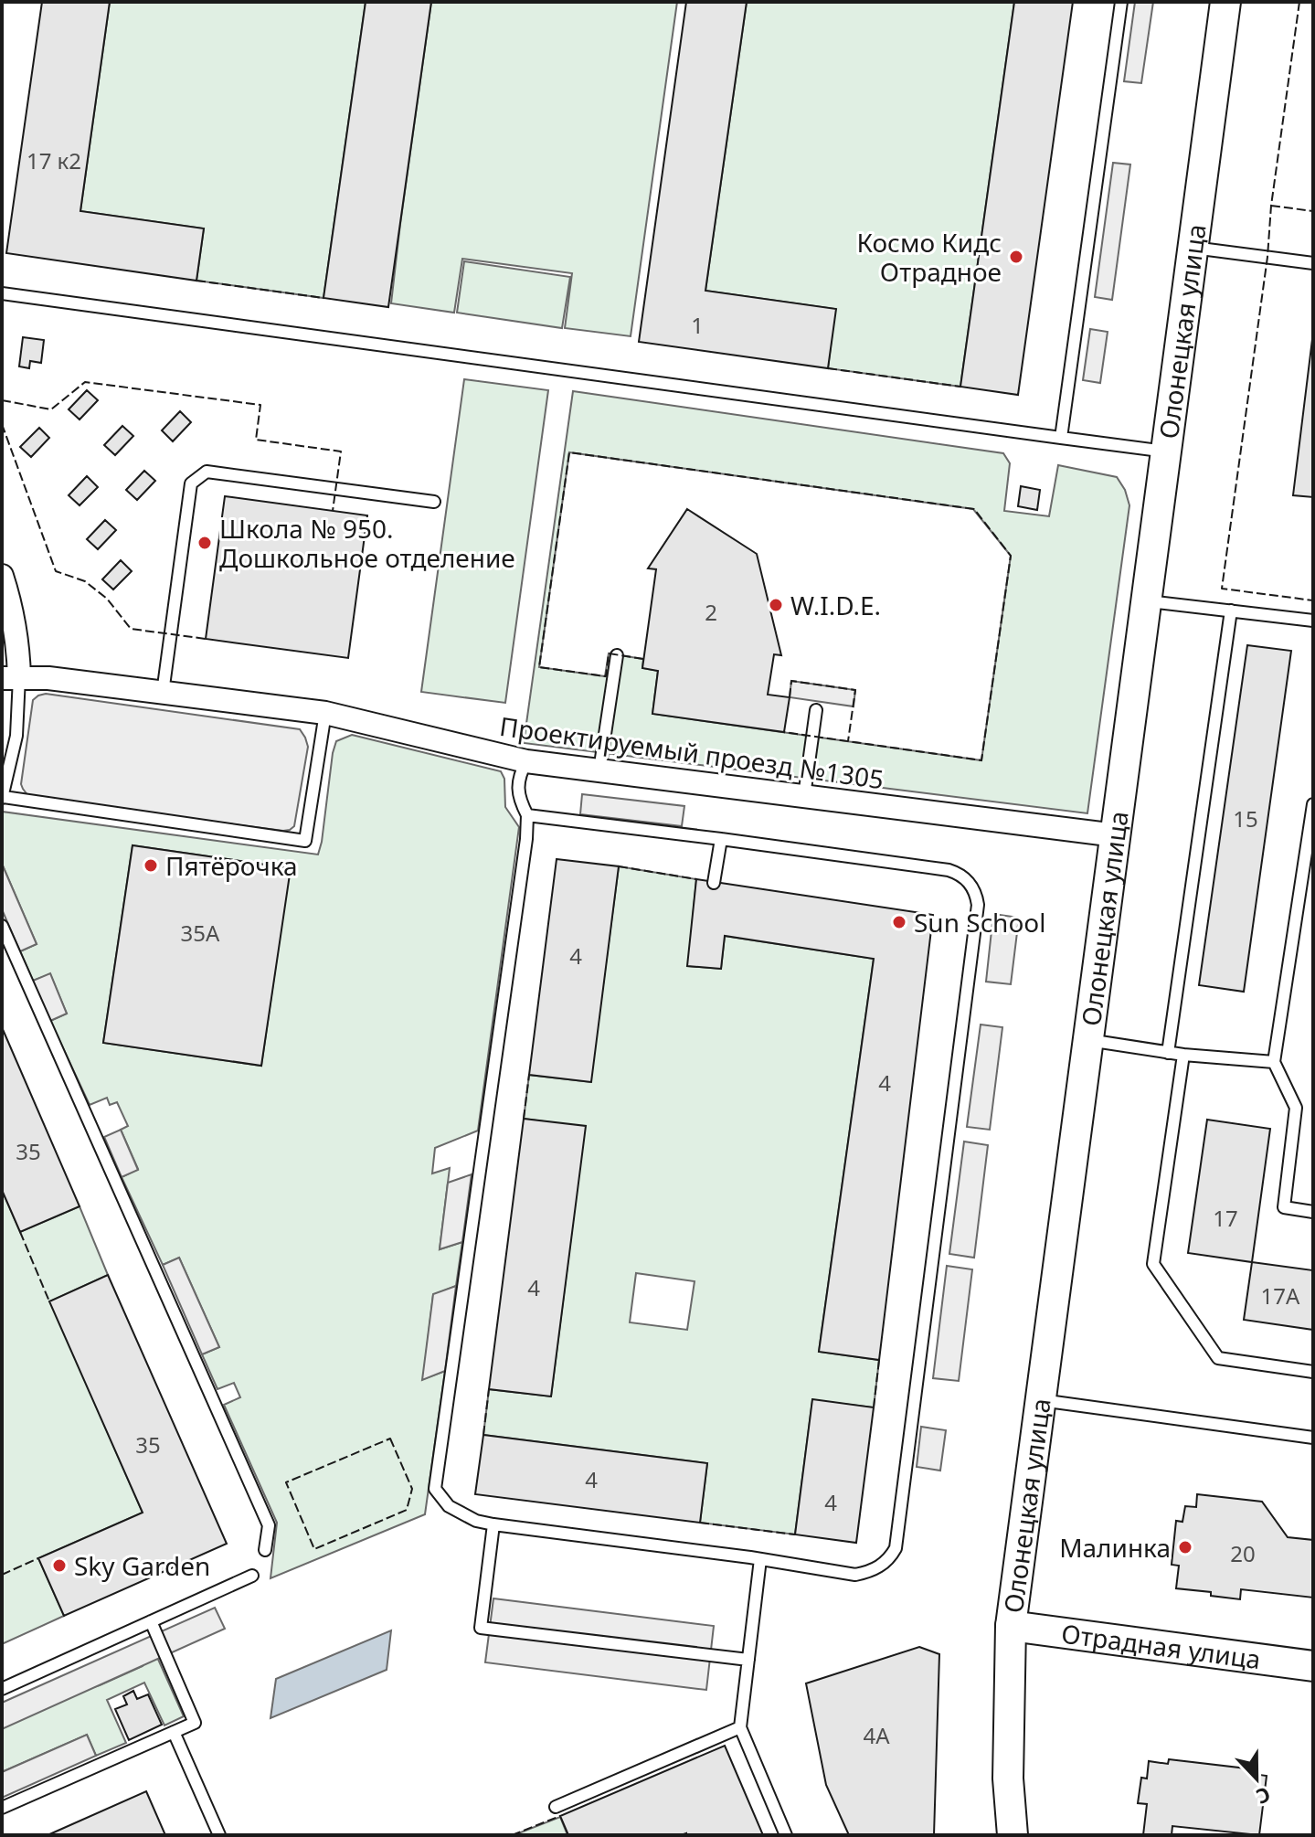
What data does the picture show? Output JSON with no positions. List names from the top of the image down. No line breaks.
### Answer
{"streets":{"street":["Олонецкая улица","Проектируемый проезд №1305","Отрадная улица"]},"crossings":[["Олонецкая улица","Проектируемый проезд №1305"],["Олонецкая улица","Отрадная улица"]],"places":["Космо Кидс Отрадное","Школа № 950. Дошкольное отделение","W.I.D.E.","Пятёрочка","Sun School","Малинка","Sky Garden"],"house_numbers":["17 к2","1","2","15","35А","4","4","35","17","4","17А","35","4","4","20","4А"],"north":"bottom"}
